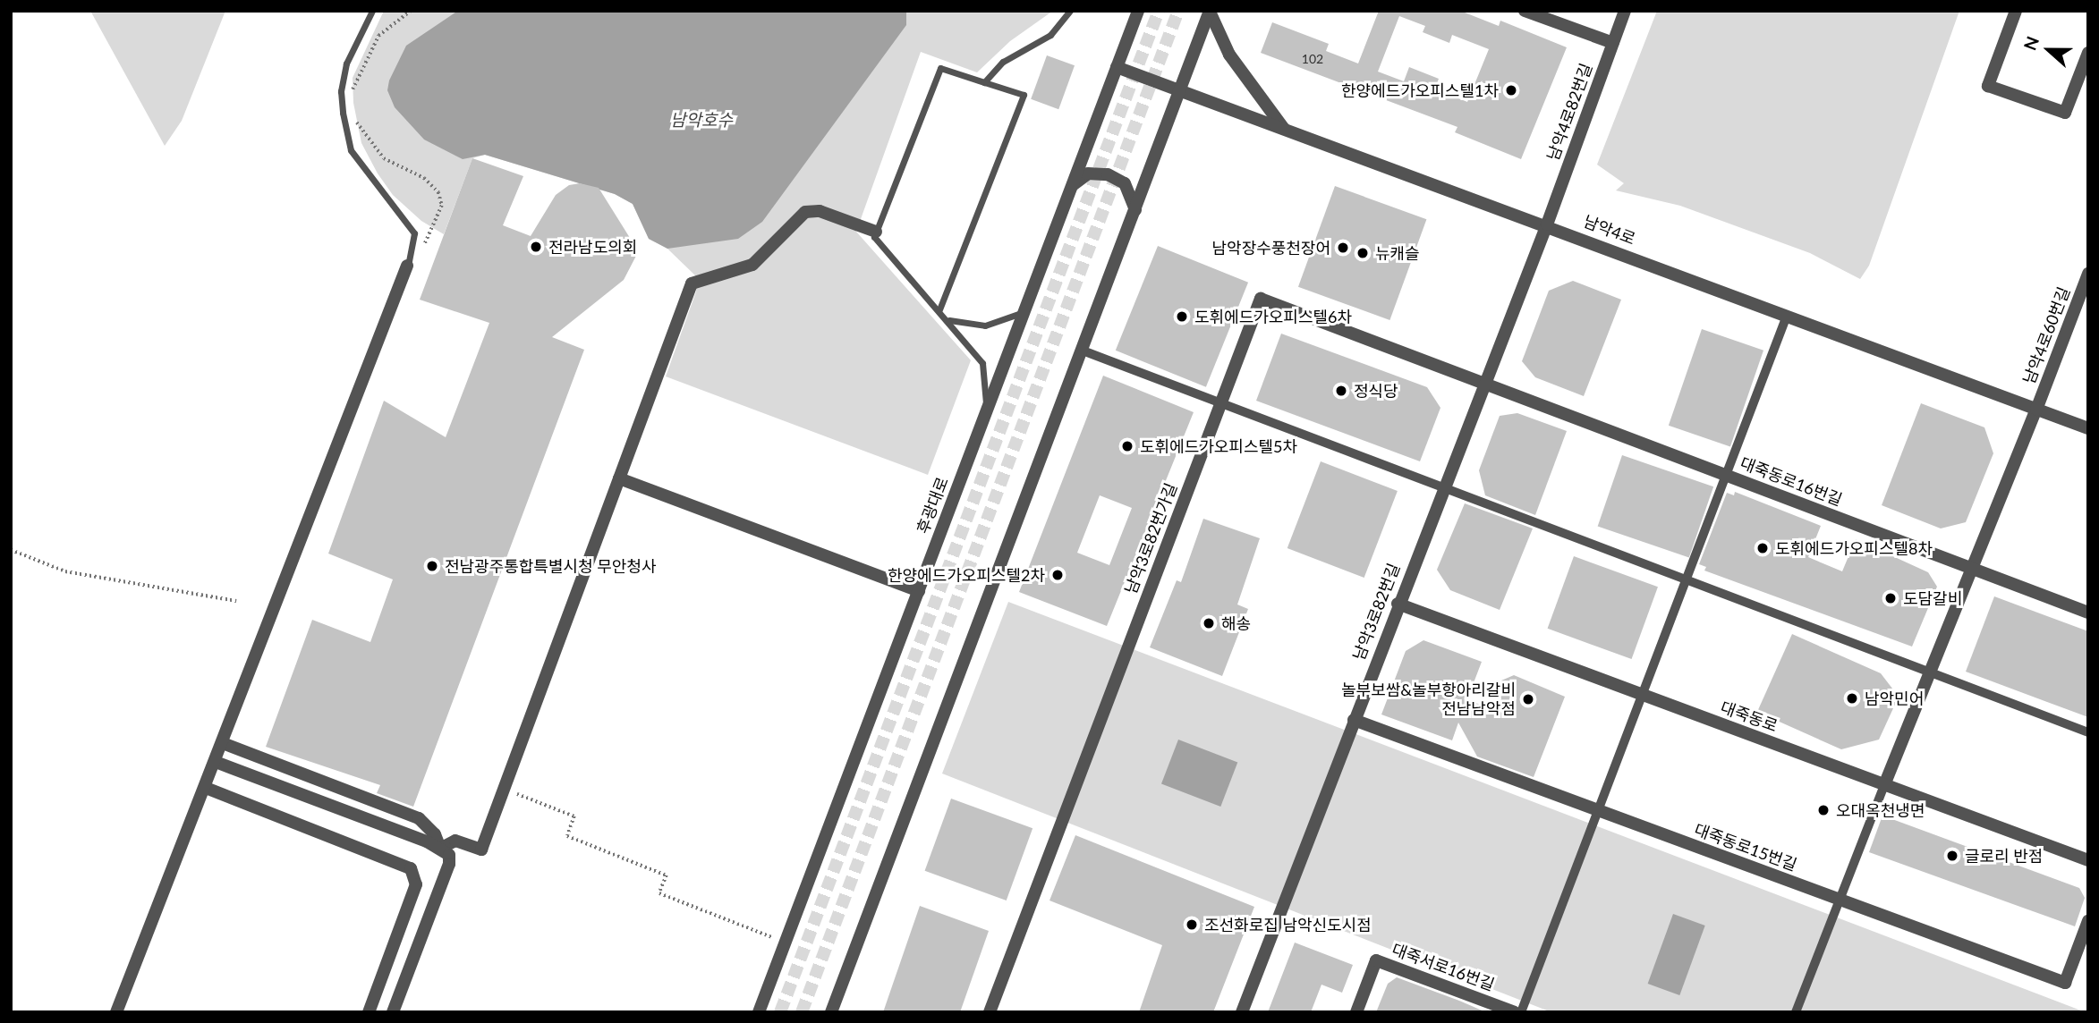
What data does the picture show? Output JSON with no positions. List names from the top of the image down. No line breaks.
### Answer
{"streets":{"street":["남악4로82번길","남악4로","남악4로60번길","대죽동로16번길","후광대로","남악3로82번가길","남악3로82번길","대죽동로","대죽동로15번길","대죽서로16번길"]},"crossings":[["남악4로82번길","남악4로"],["남악4로82번길","남악3로82번길"],["남악4로","남악4로60번길"],["남악4로","후광대로"],["남악4로","남악3로82번길"],["남악4로60번길","대죽동로16번길"],["남악4로60번길","대죽동로"],["대죽동로16번길","남악3로82번가길"],["대죽동로16번길","남악3로82번길"],["남악3로82번가길","남악3로82번길"],["남악3로82번길","대죽동로"],["남악3로82번길","대죽동로15번길"]],"water":["남악호수"],"places":["한양에드가오피스텔1차","전라남도의회","남악장수풍천장어","뉴캐슬","도휘에드가오피스텔6차","정식당","도휘에드가오피스텔5차","도휘에드가오피스텔8차","전남광주통합특별시청 무안청사","한양에드가오피스텔2차","도담갈비","해송","남악민어","놀부보쌈&놀부항아리갈비 전남남악점","오대옥천냉면","글로리 반점","조선화로집 남악신도시점"],"house_numbers":["102"],"north":"left"}
